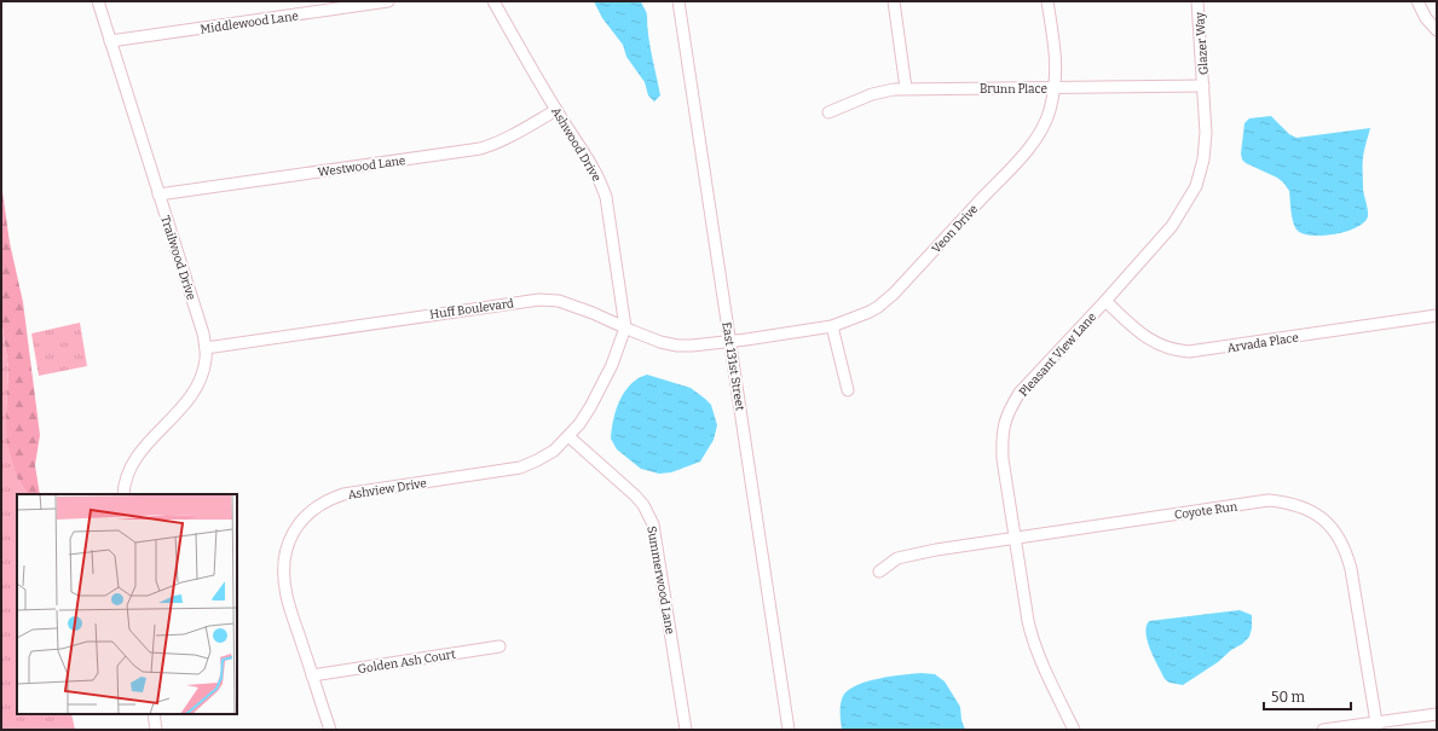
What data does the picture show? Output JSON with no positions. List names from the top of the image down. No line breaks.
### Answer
{"streets":{"street":["Middlewood Lane","Glazer Way","Brunn Place","Ashwood Drive","Westwood Lane","Veon Drive","Trailwood Drive","Huff Boulevard","Arvada Place","Pleasant View Lane","East 131st Street","Ashview Drive","Coyote Run","Summerwood Lane","Golden Ash Court"]},"crossings":[["Middlewood Lane","Trailwood Drive"],["Glazer Way","Brunn Place"],["Glazer Way","Pleasant View Lane"],["Brunn Place","Veon Drive"],["Brunn Place","Pleasant View Lane"],["Ashwood Drive","Westwood Lane"],["Ashwood Drive","Huff Boulevard"],["Ashwood Drive","Ashview Drive"],["Westwood Lane","Trailwood Drive"],["Veon Drive","Huff Boulevard"],["Veon Drive","East 131st Street"],["Trailwood Drive","Huff Boulevard"],["Huff Boulevard","East 131st Street"],["Huff Boulevard","Ashview Drive"],["Arvada Place","Pleasant View Lane"],["Pleasant View Lane","Coyote Run"],["Ashview Drive","Summerwood Lane"],["Ashview Drive","Golden Ash Court"]],"scale_bar":"50 m"}
